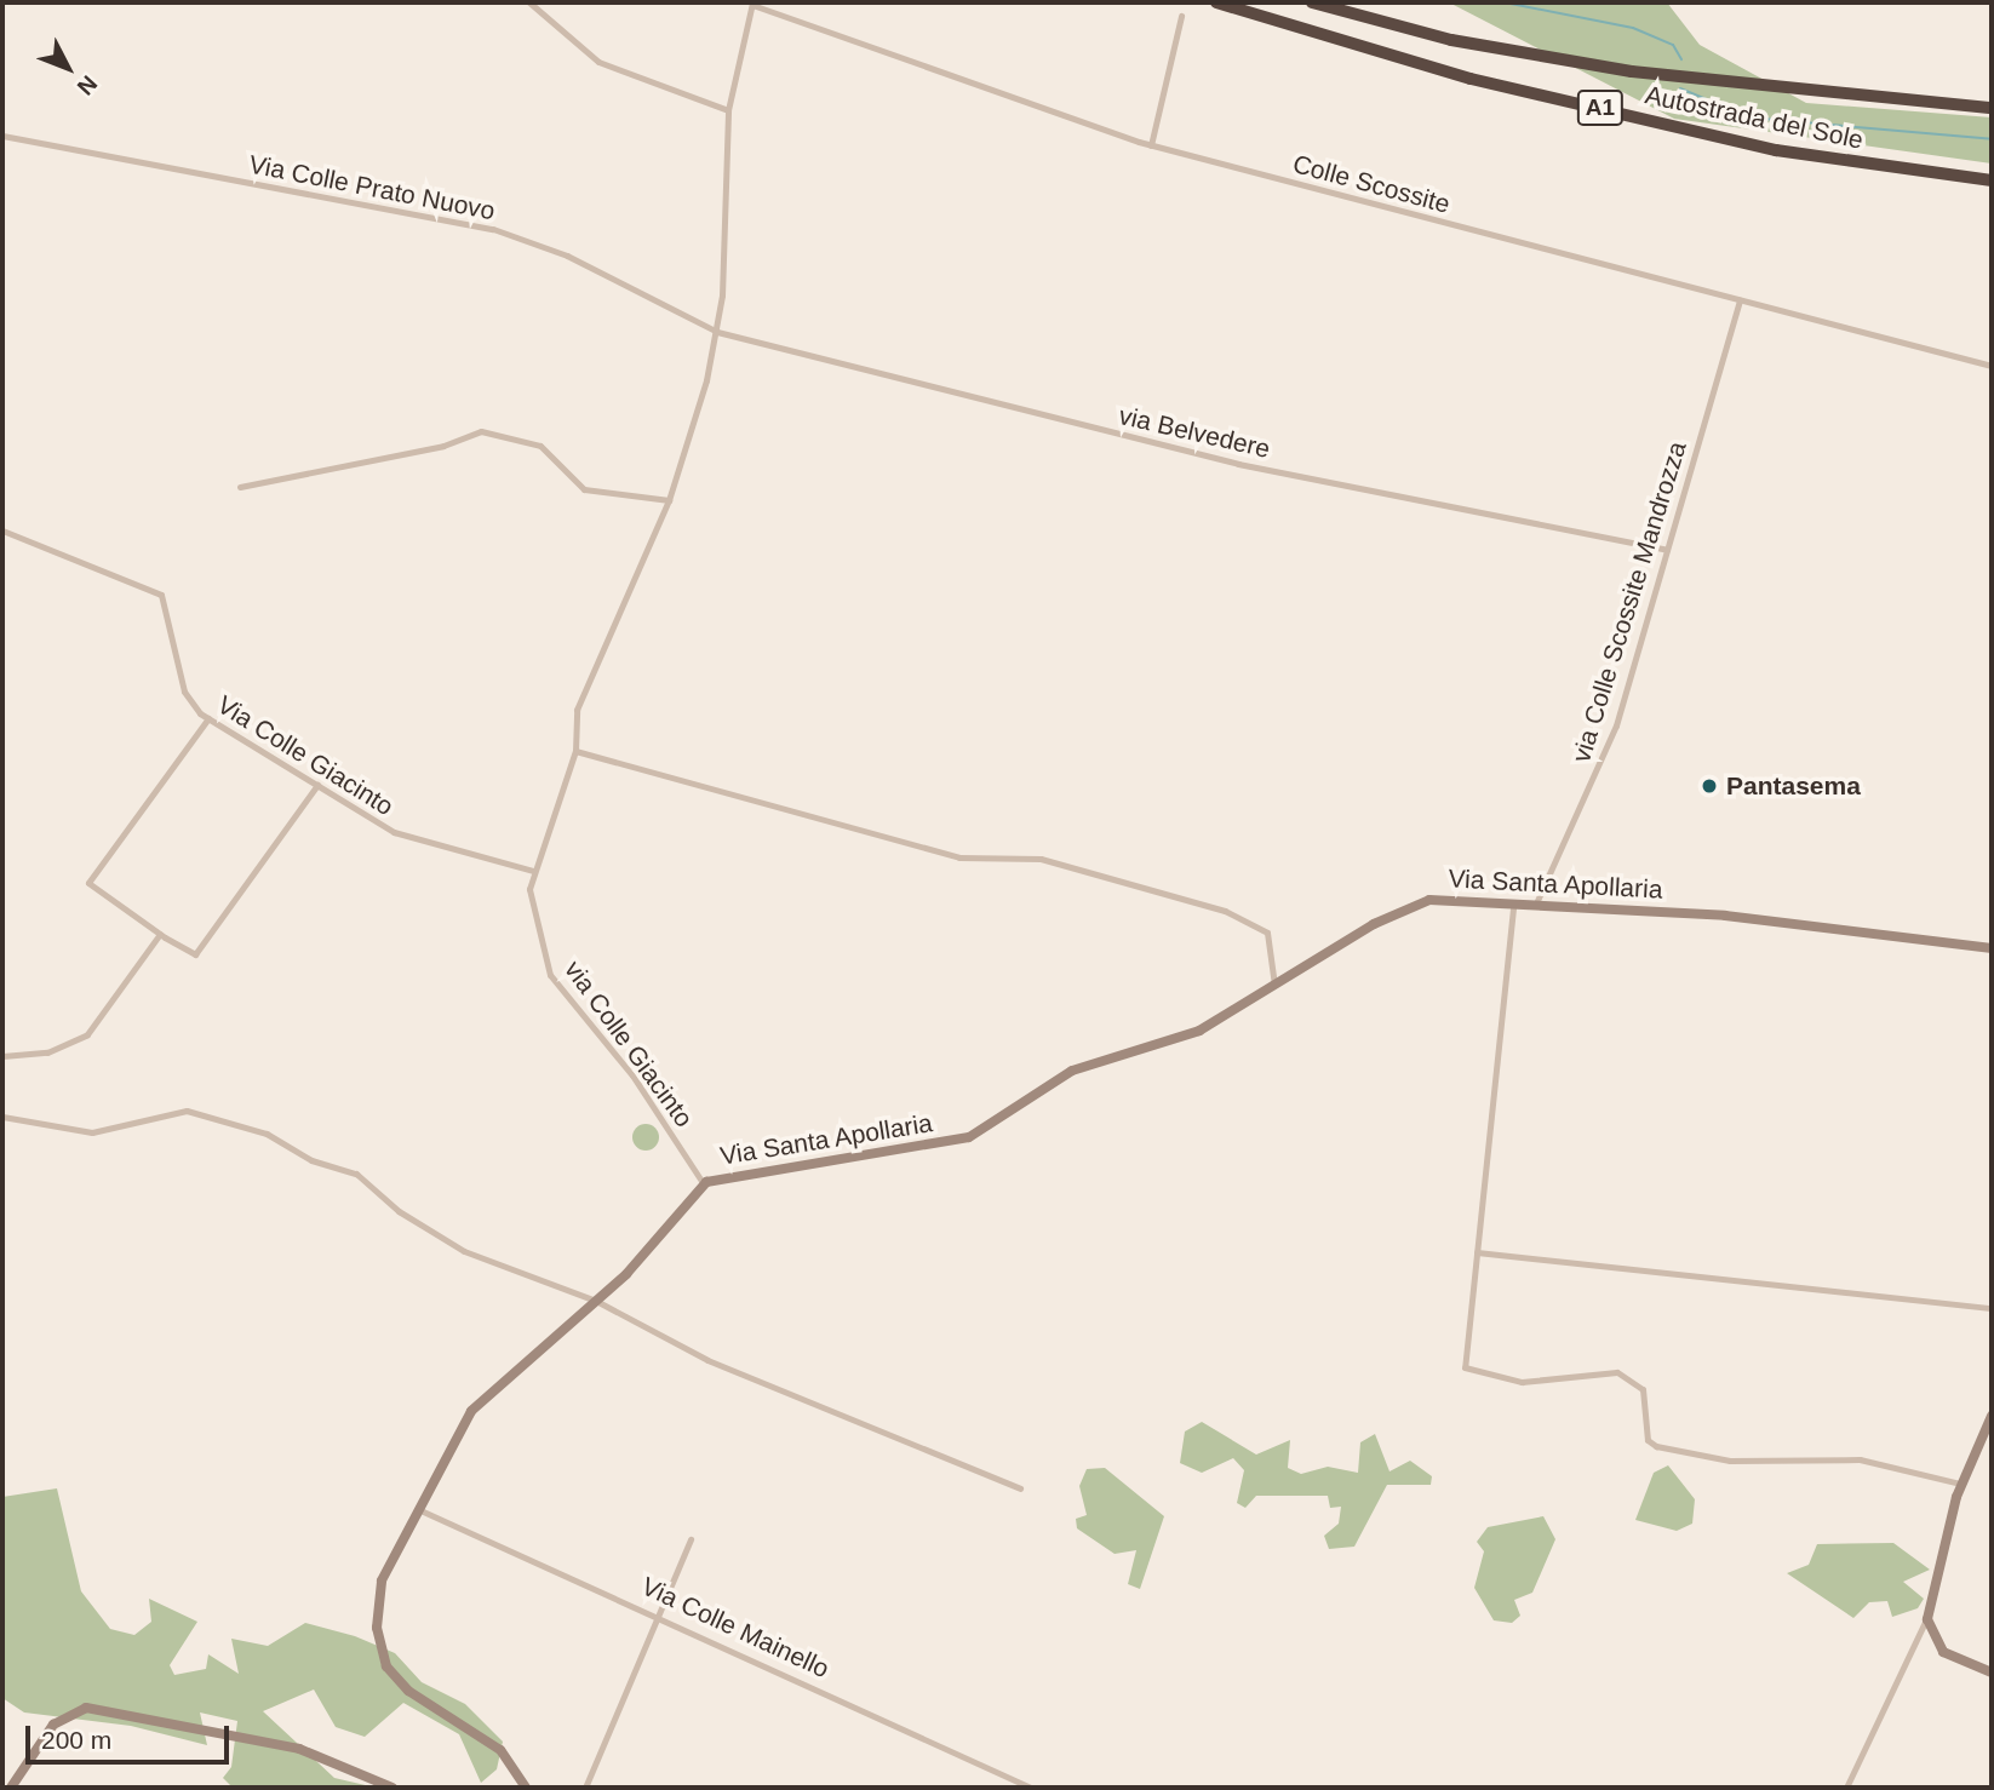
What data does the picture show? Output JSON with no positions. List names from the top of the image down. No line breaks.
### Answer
{"streets":{"highway":["A1","Autostrada del Sole"],"street":["Colle Scossite","Via Colle Prato Nuovo","via Belvedere","via Colle Scossite Mandrozza","Via Colle Giacinto","Via Santa Apollaria","via Colle Giacinto","Via Colle Mainello"]},"crossings":[["Colle Scossite","via Colle Scossite Mandrozza"],["Colle Scossite","via Colle Giacinto"],["Via Colle Prato Nuovo","via Belvedere"],["Via Colle Prato Nuovo","via Colle Giacinto"],["via Belvedere","via Colle Scossite Mandrozza"],["via Belvedere","via Colle Giacinto"],["via Colle Scossite Mandrozza","Via Santa Apollaria"],["Via Colle Giacinto","via Colle Giacinto"],["Via Santa Apollaria","via Colle Giacinto"],["Via Santa Apollaria","Via Colle Mainello"]],"places":["Pantasema"],"scale_bar":"200 m","north":"bottom right"}
